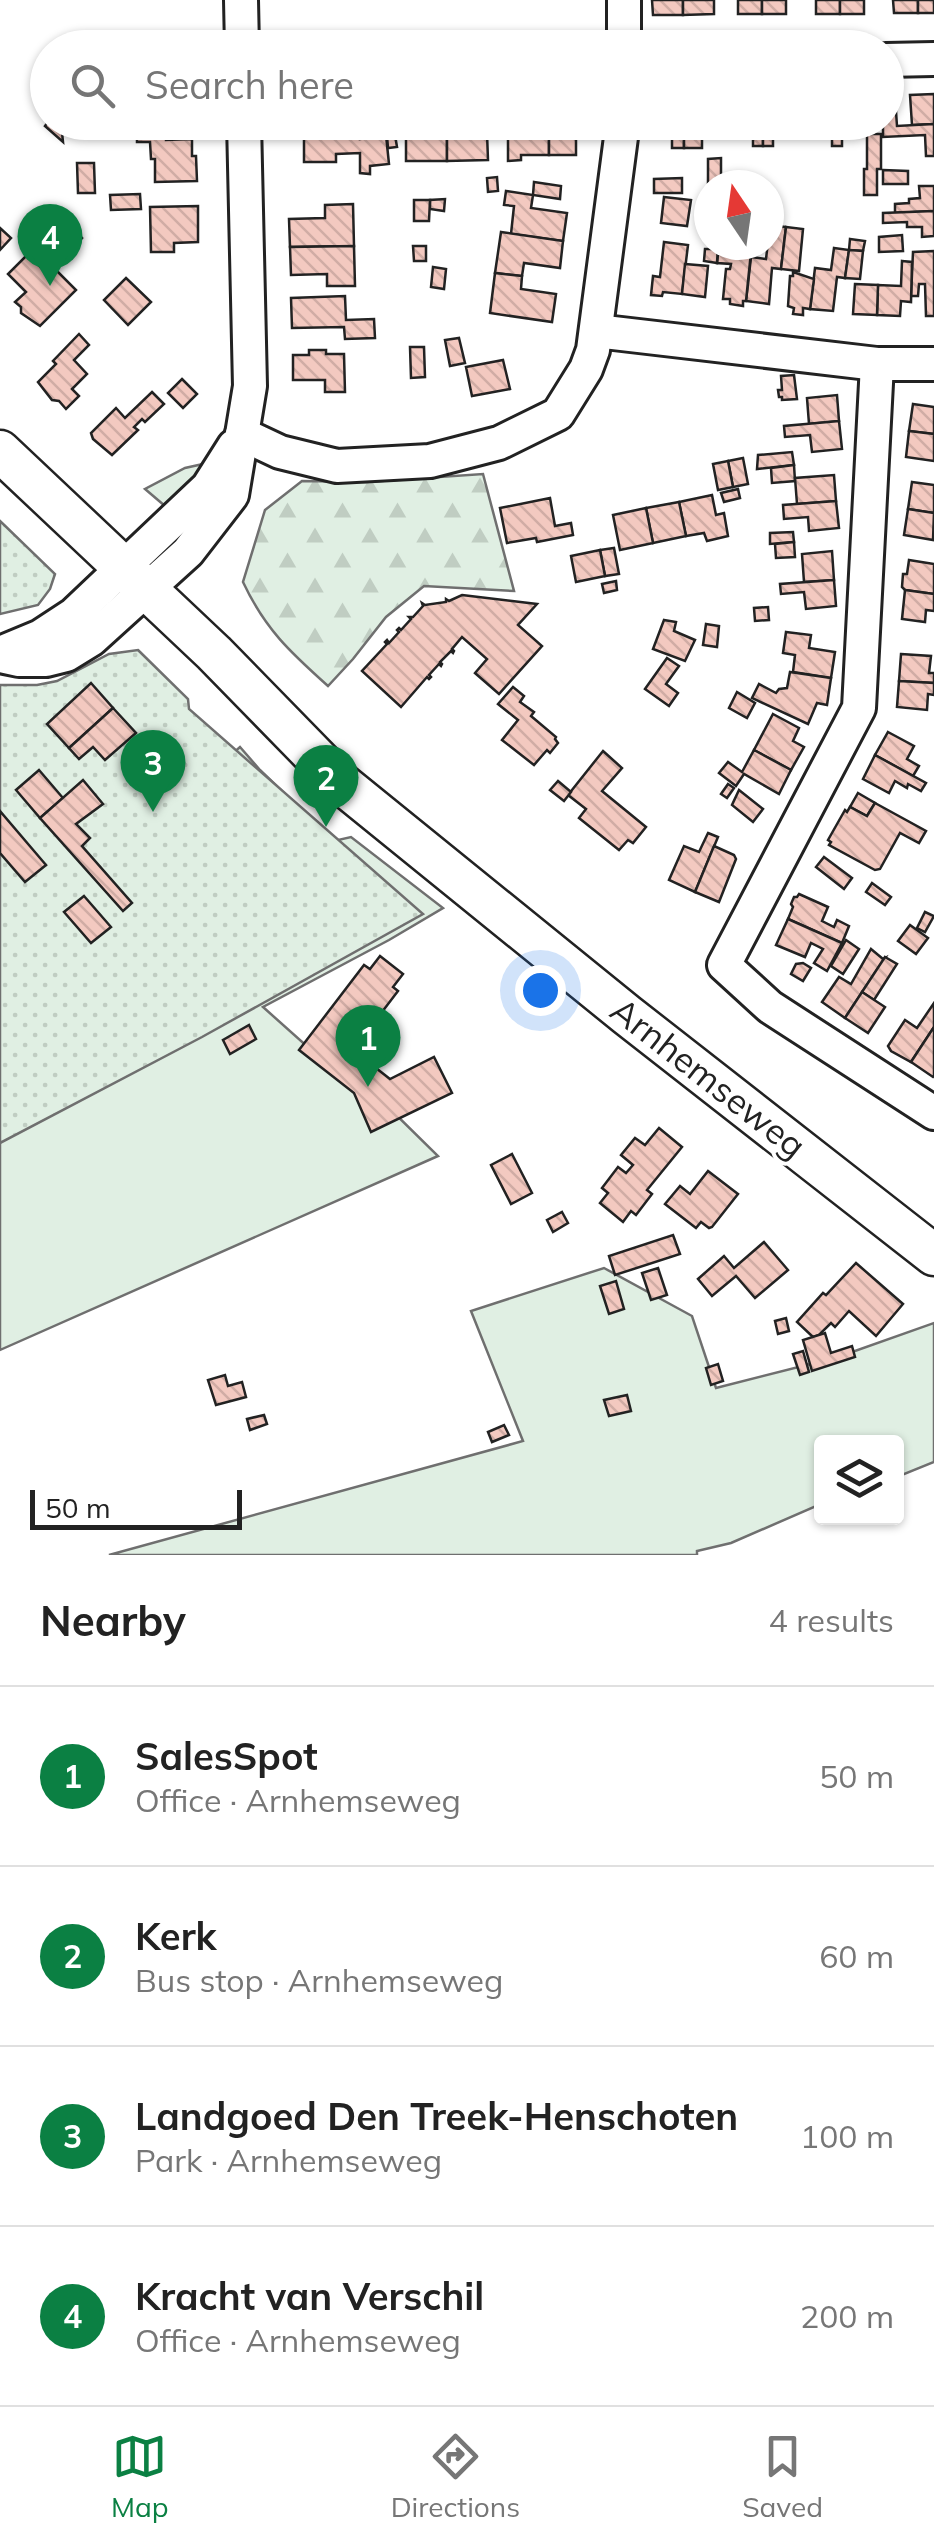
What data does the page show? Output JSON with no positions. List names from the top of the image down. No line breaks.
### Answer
{"streets":{"main road":["Arnhemseweg"]},"scale_bar":"50 m","north":"top","page":{"search":"Search here","pins":["4","3","2","1"],"scale":"50 m","heading":["Nearby","4 results"],"list":[{"mark":"1","name":"SalesSpot","note":"Office · Arnhemseweg","value":"50 m"},{"mark":"2","name":"Kerk","note":"Bus stop · Arnhemseweg","value":"60 m"},{"mark":"3","name":"Landgoed Den Treek-Henschoten","note":"Park · Arnhemseweg","value":"100 m"},{"mark":"4","name":"Kracht van Verschil","note":"Office · Arnhemseweg","value":"200 m"}],"nav":["Map","Directions","Saved"]}}
